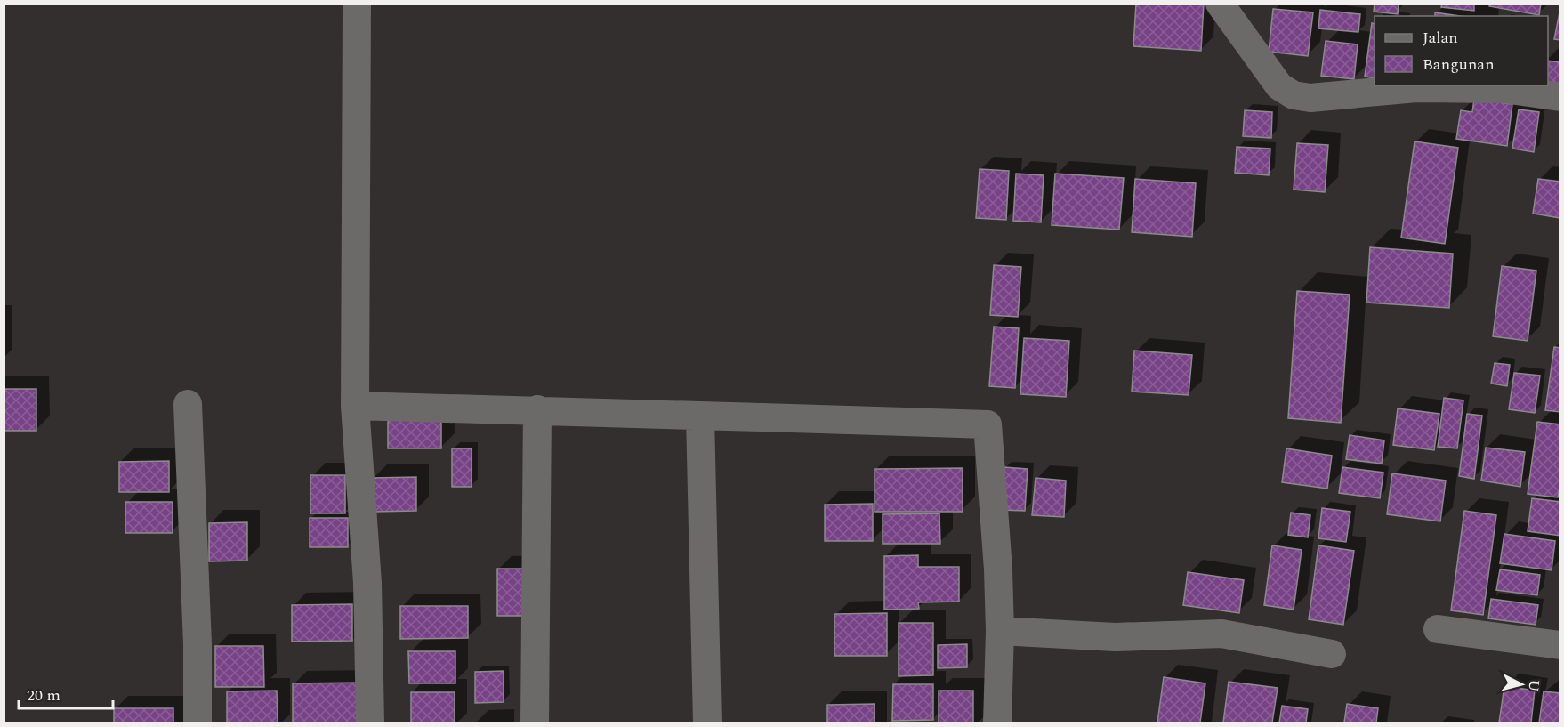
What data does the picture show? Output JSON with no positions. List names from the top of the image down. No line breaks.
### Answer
{"legend":["Jalan","Bangunan"],"scale_bar":"20 m","north":"right"}
